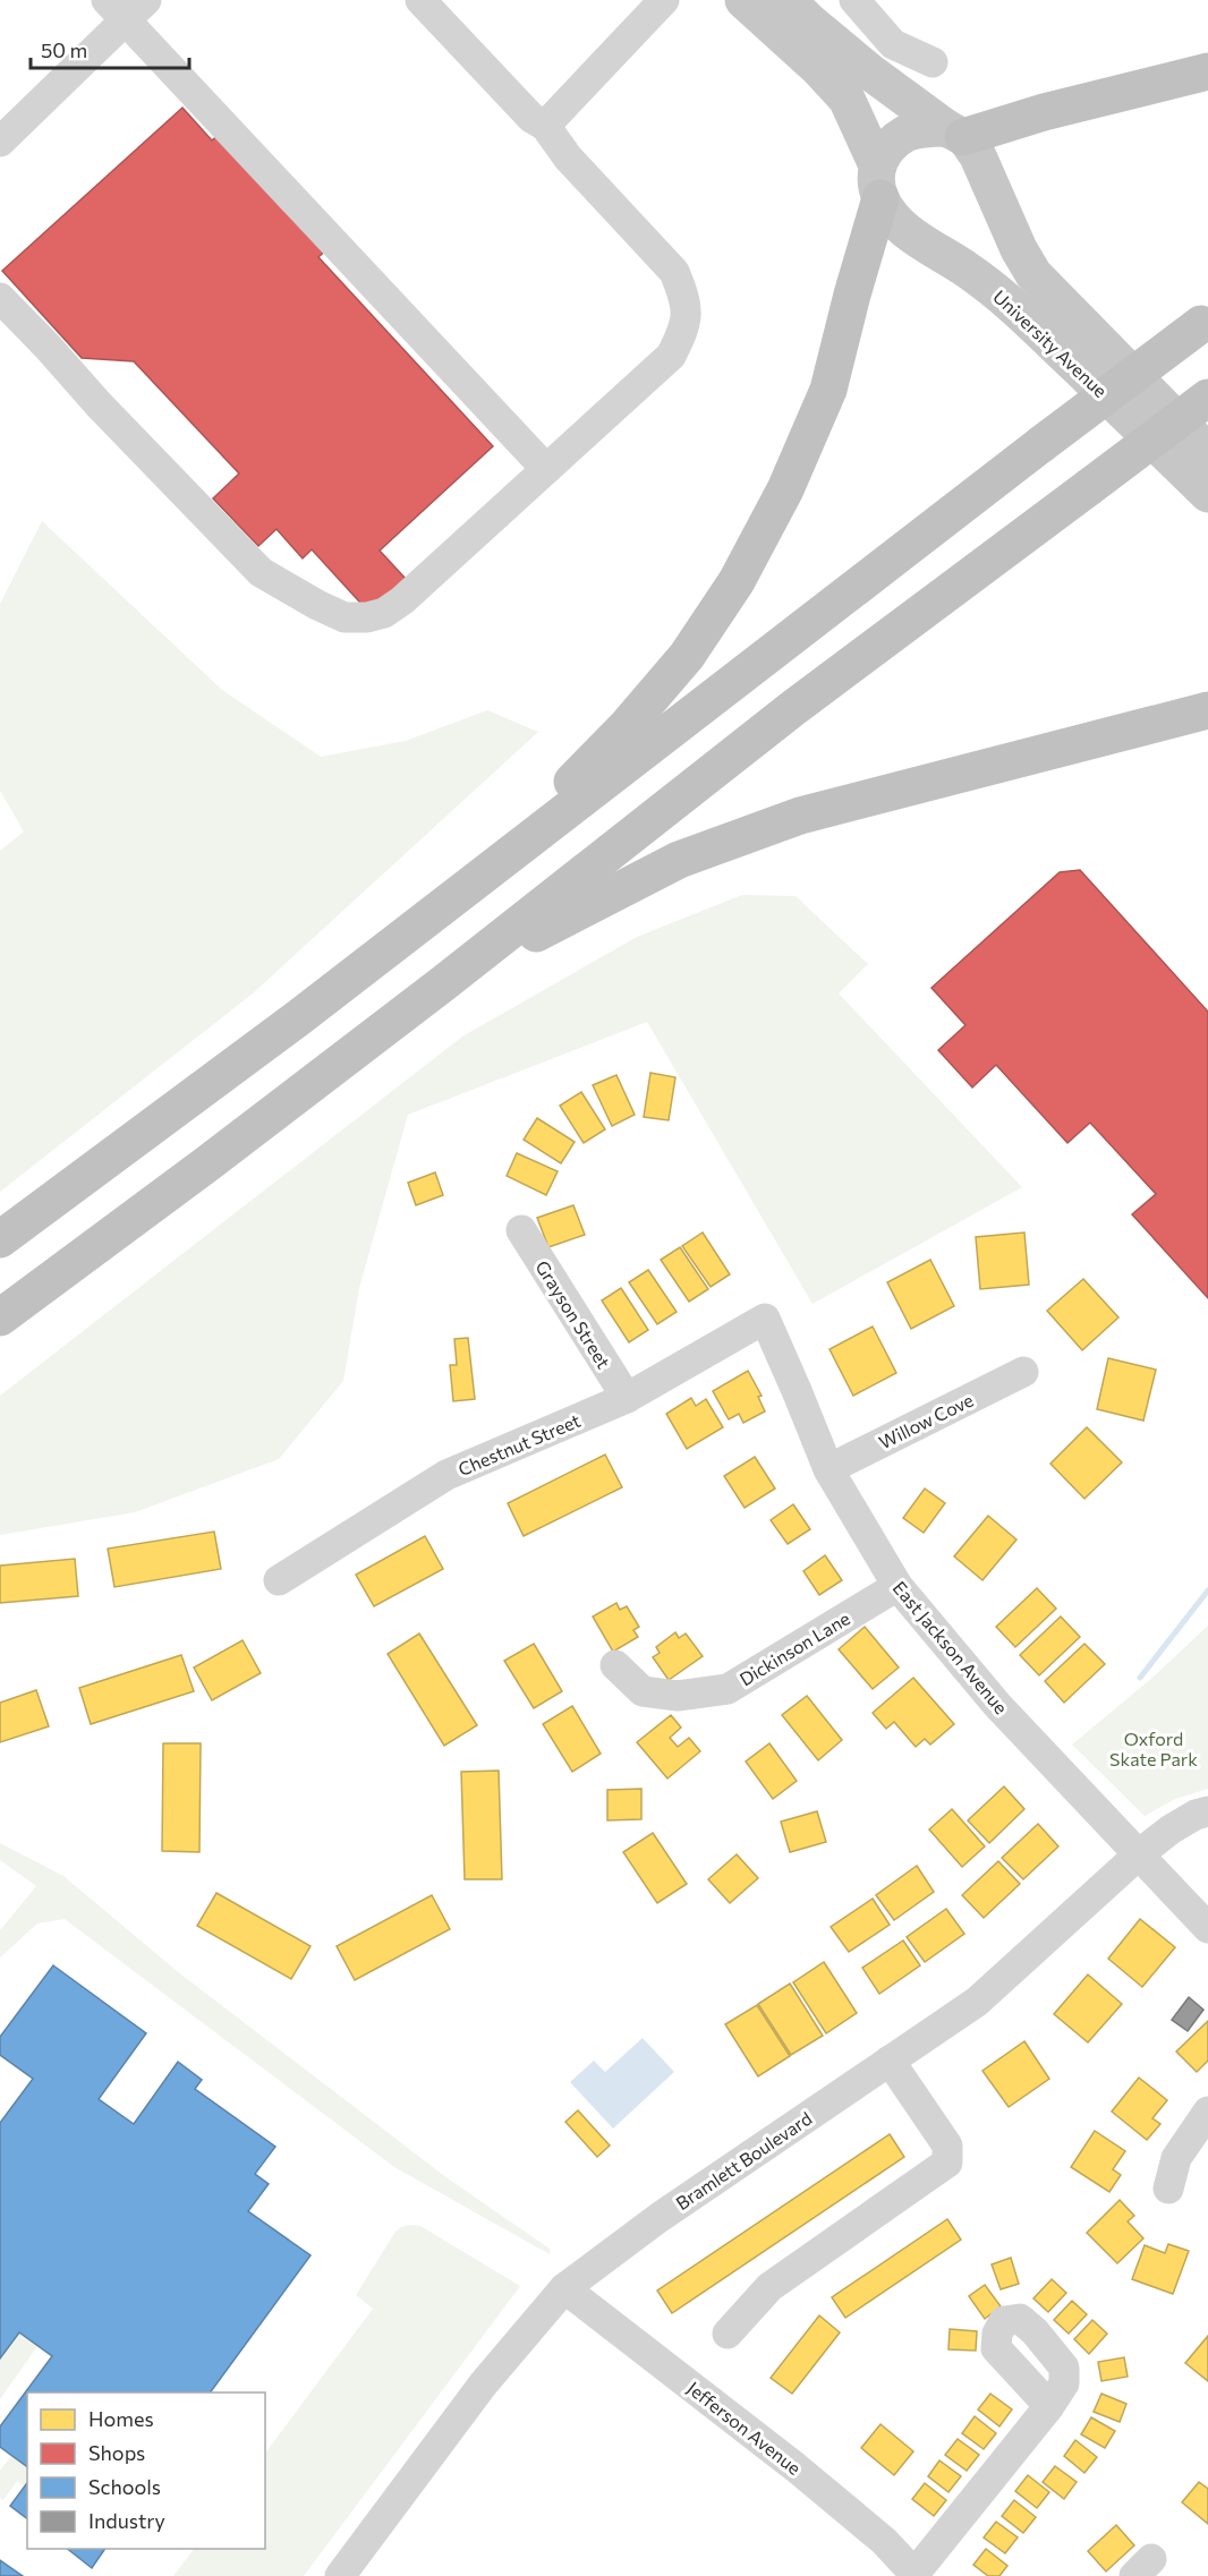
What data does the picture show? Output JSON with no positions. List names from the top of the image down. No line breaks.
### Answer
{"streets":{"main road":["University Avenue"],"street":["Grayson Street","Willow Cove","Chestnut Street","East Jackson Avenue","Dickinson Lane","Bramlett Boulevard","Jefferson Avenue"]},"crossings":[["Grayson Street","Chestnut Street"],["Willow Cove","East Jackson Avenue"],["Chestnut Street","East Jackson Avenue"],["East Jackson Avenue","Dickinson Lane"],["East Jackson Avenue","Bramlett Boulevard"],["Bramlett Boulevard","Jefferson Avenue"]],"parks":["Oxford Skate Park"],"legend":["Homes","Shops","Schools","Industry"],"scale_bar":"50 m"}
